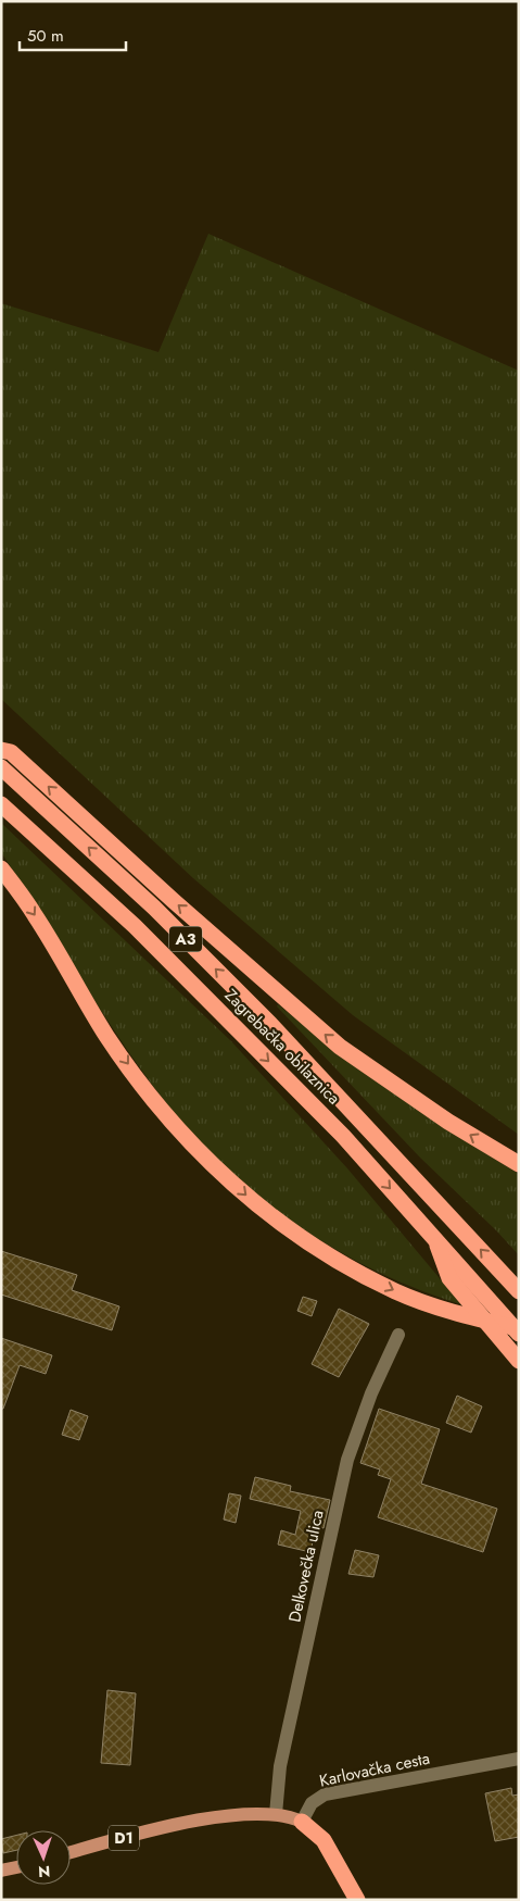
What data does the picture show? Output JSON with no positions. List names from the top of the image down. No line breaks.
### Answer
{"streets":{"highway":["A3","Zagrebačka obilaznica"],"main road":["D1"],"street":["Delkovečka ulica","Karlovačka cesta"]},"crossings":[["Delkovečka ulica","D1"],["Karlovačka cesta","D1"]],"scale_bar":"50 m","north":"bottom"}
